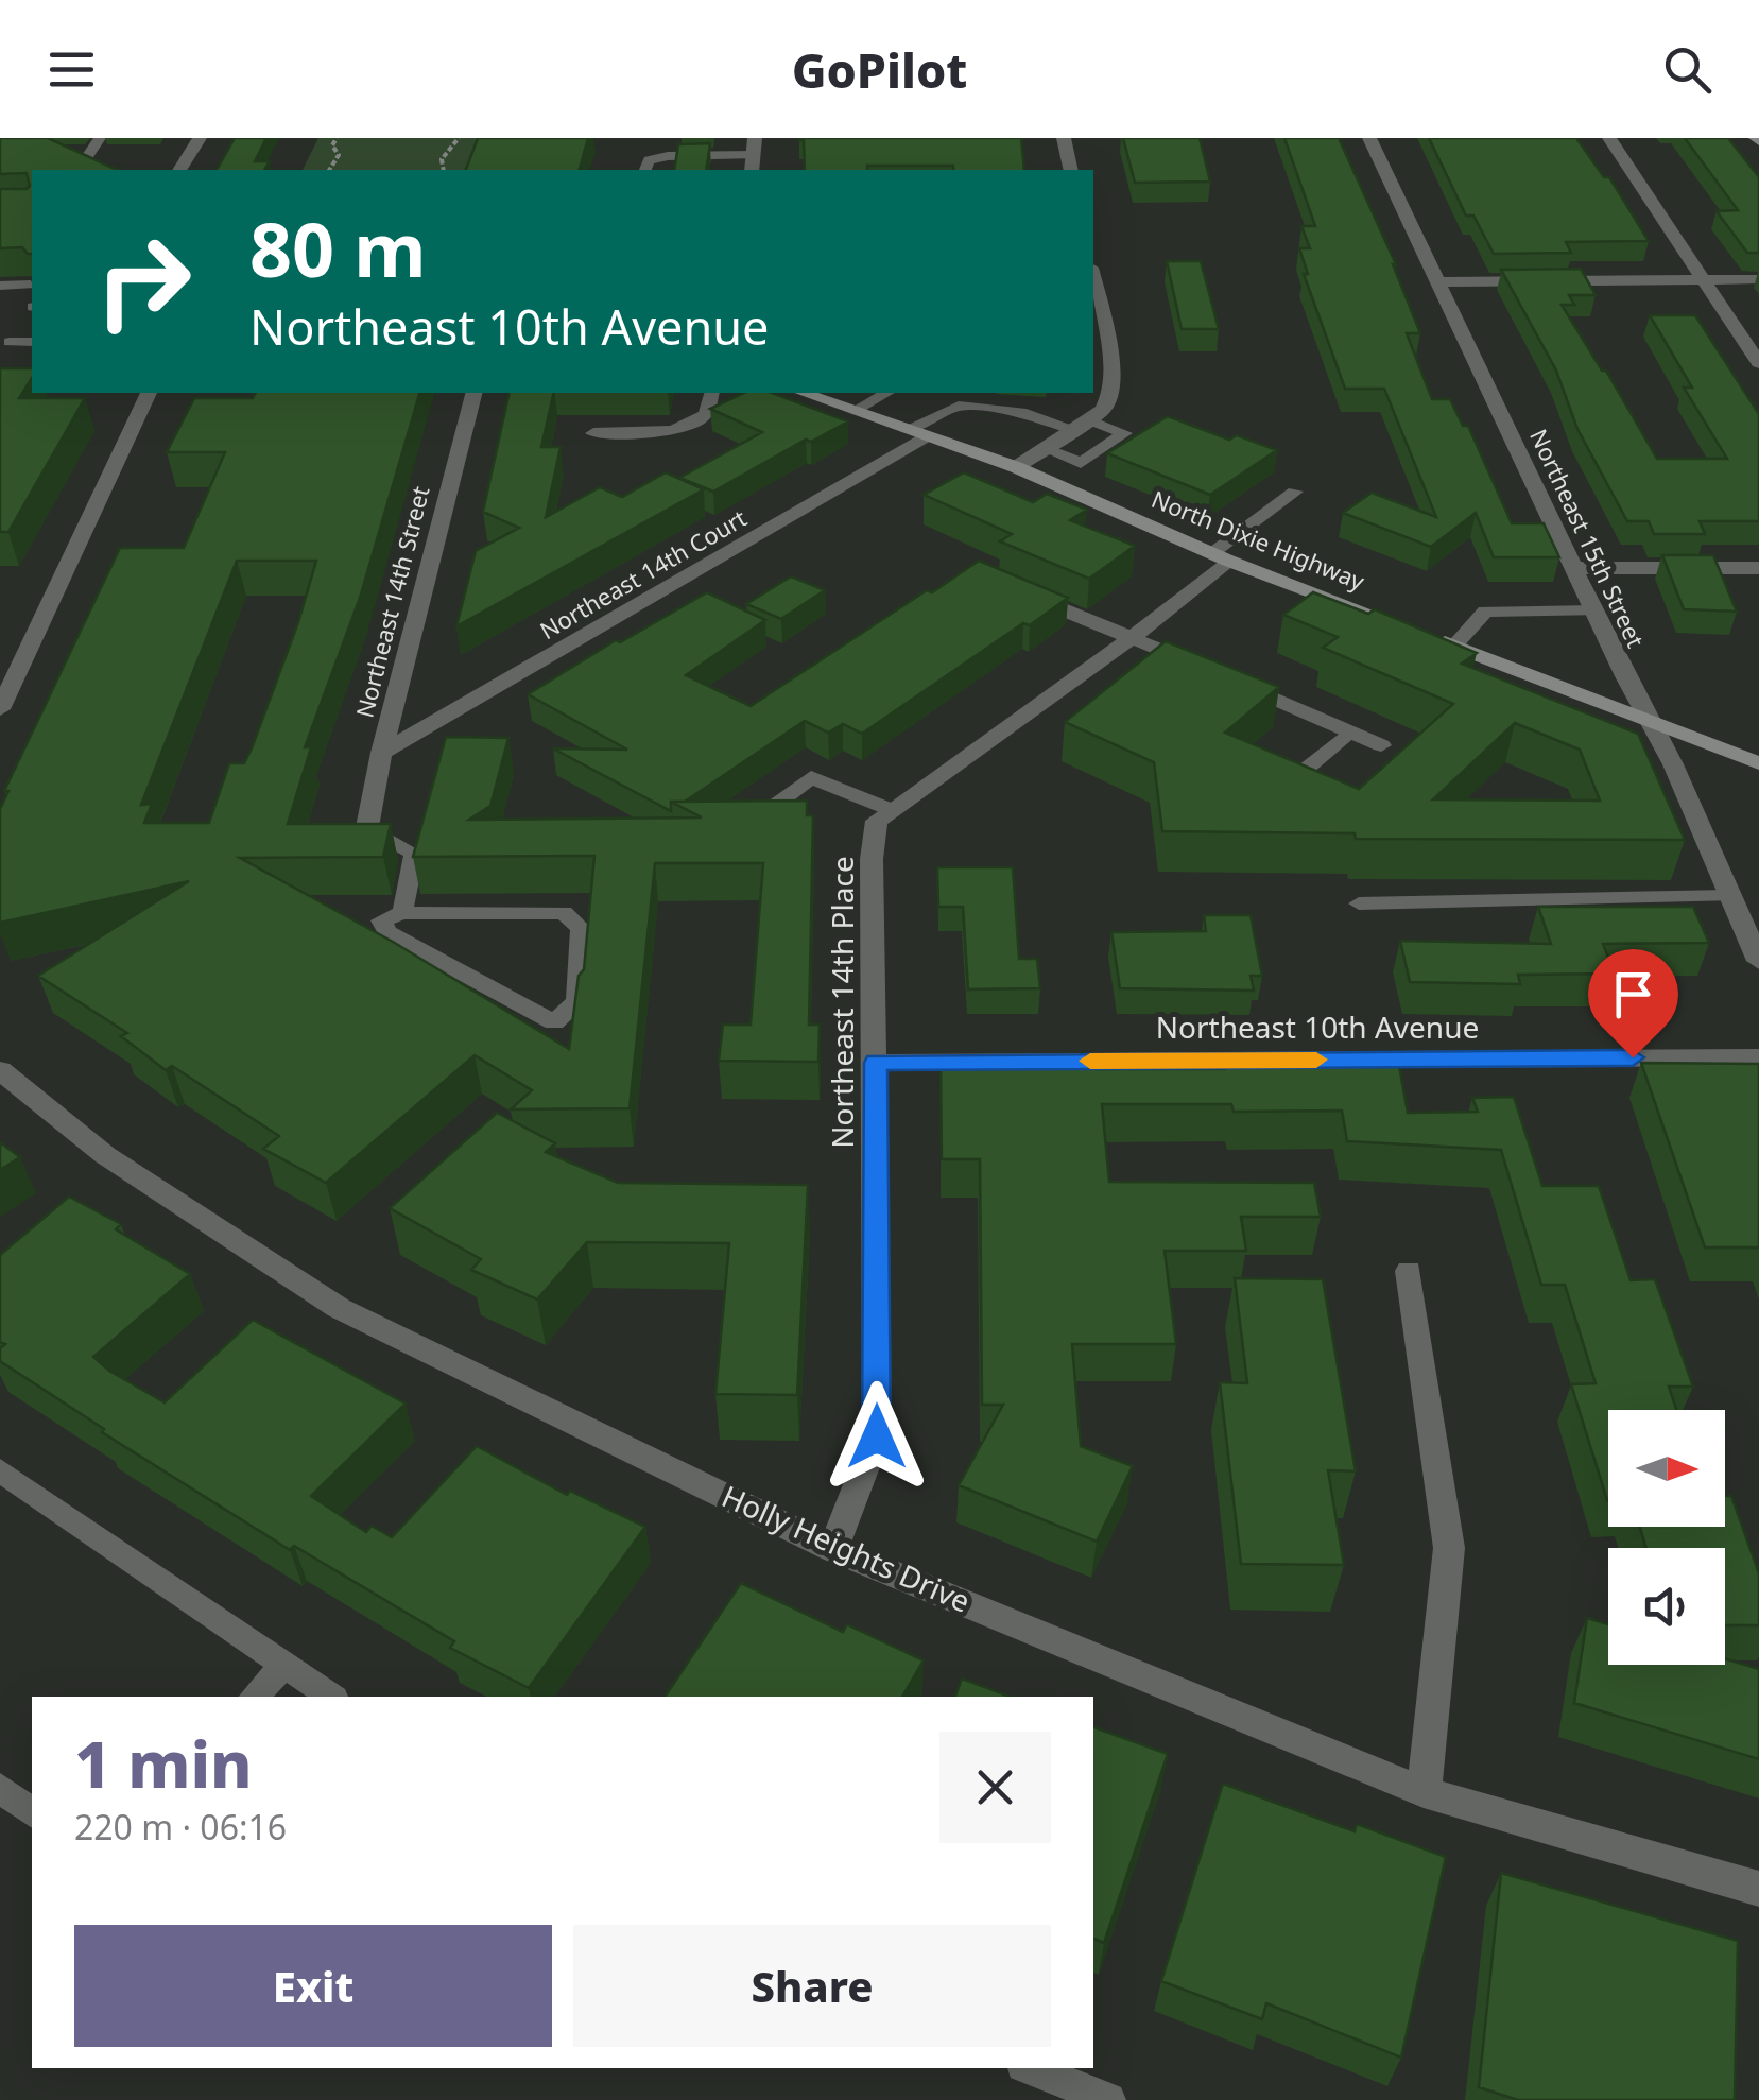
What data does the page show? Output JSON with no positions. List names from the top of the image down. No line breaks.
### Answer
{"streets":{"street":["Northeast 15th Street","North Dixie Highway","Northeast 14th Court","Northeast 14th Street","Northeast 14th Place","Northeast 10th Avenue","Holly Heights Drive"]},"crossings":[["Northeast 15th Street","North Dixie Highway"],["North Dixie Highway","Northeast 14th Court"],["Northeast 14th Court","Northeast 14th Street"],["Northeast 14th Place","Northeast 10th Avenue"],["Northeast 14th Place","Holly Heights Drive"]],"north":"right","page":{"header":"GoPilot","turn":["80 m","Northeast 10th Avenue"],"heading":["1 min","220 m · 06:16"],"buttons":["Exit","Share"]}}
